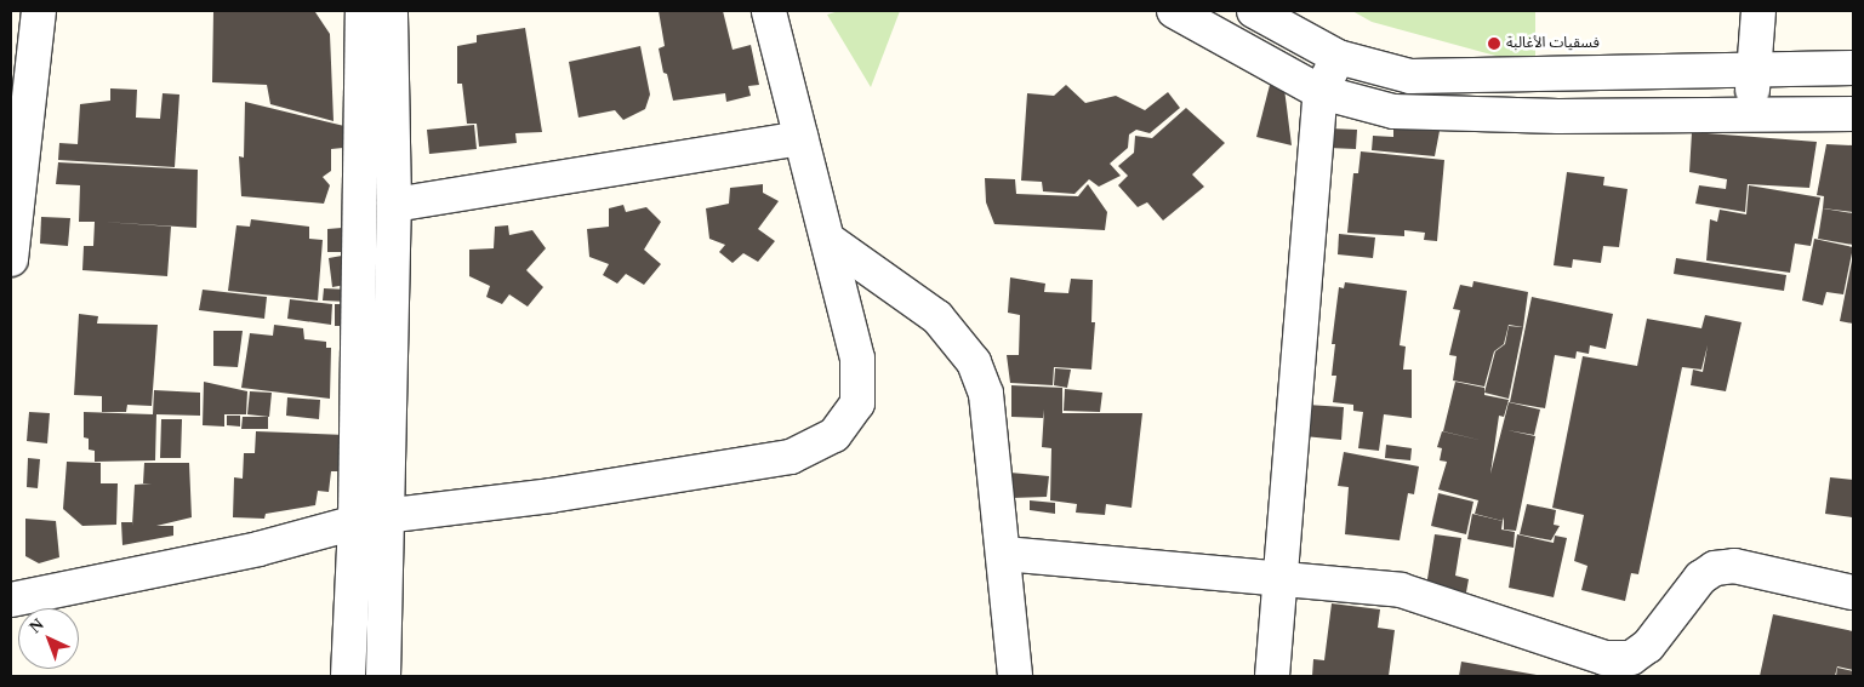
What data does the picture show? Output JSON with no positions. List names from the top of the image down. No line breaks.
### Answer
{"places":["فسقيات الأغالبة"],"north":"top left"}
